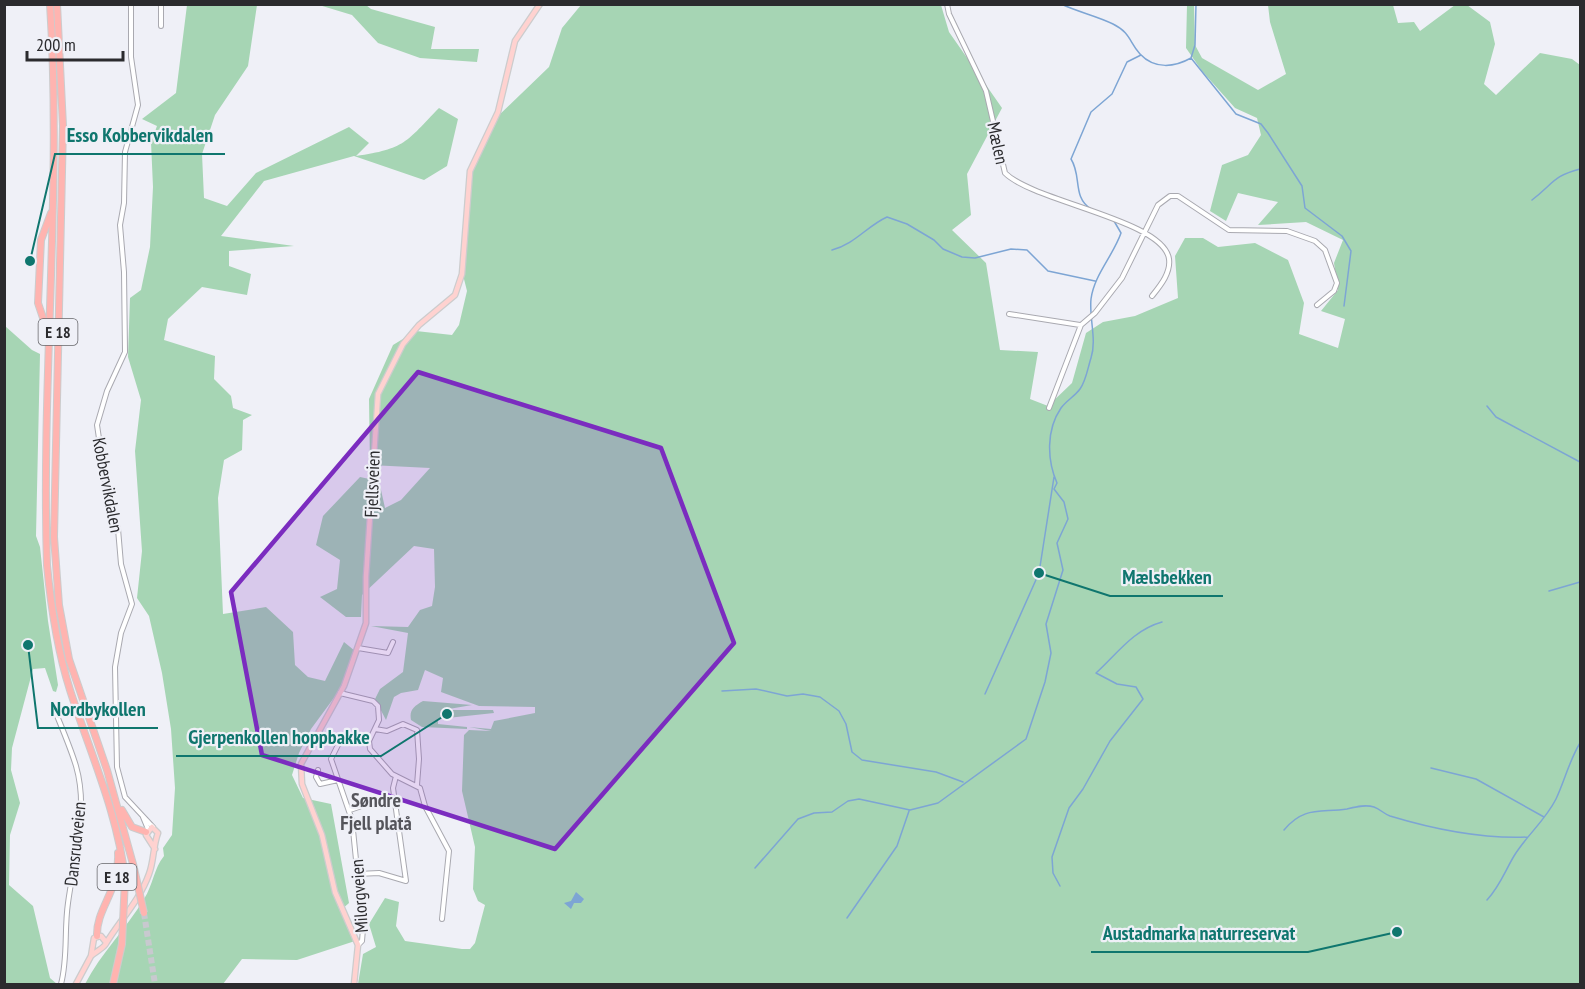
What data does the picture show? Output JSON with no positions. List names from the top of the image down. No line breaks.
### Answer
{"streets":{"highway":["E 18"],"main road":["Fjellsveien"],"street":["Mælen","Kobbervikdalen","Dansrudveien","Milorgveien"]},"crossings":[["E 18","Kobbervikdalen"],["Fjellsveien","Milorgveien"]],"districts":["Søndre Fjell platå"],"places":["Esso Kobbervikdalen","Mælsbekken","Nordbykollen","Gjerpenkollen hoppbakke","Austadmarka naturreservat"],"scale_bar":"200 m"}
